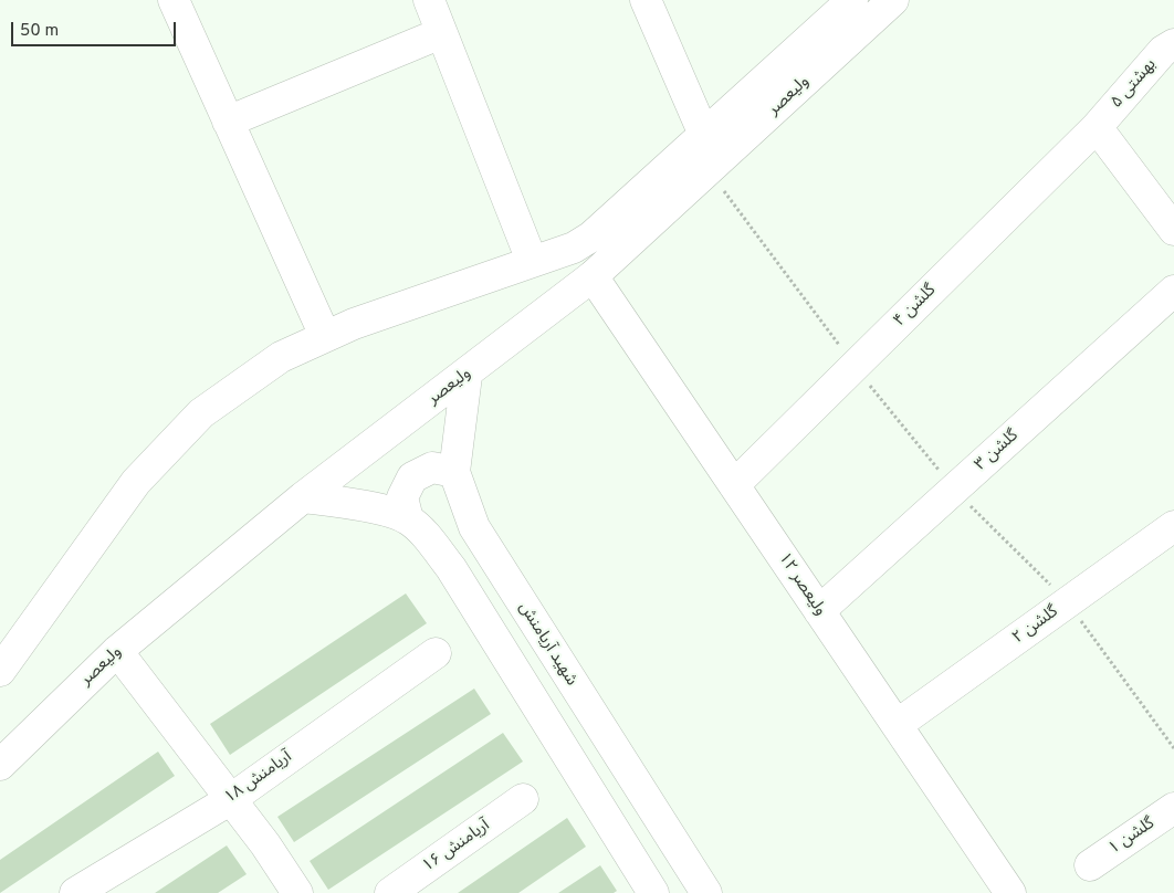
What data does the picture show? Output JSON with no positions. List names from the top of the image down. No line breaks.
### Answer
{"streets":{"street":["بهشتی ۵","ولیعصر","گلشن ۴","گلشن ۳","ولیعصر ۱۲","گلشن ۲","شهید آریامنش","آریامنش ۱۸","گلشن ۱","آریامنش ۱۶"]},"crossings":[["بهشتی ۵","گلشن ۴"],["ولیعصر","ولیعصر ۱۲"],["ولیعصر","شهید آریامنش"],["گلشن ۴","ولیعصر ۱۲"],["گلشن ۳","ولیعصر ۱۲"],["ولیعصر ۱۲","گلشن ۲"]],"scale_bar":"50 m"}
